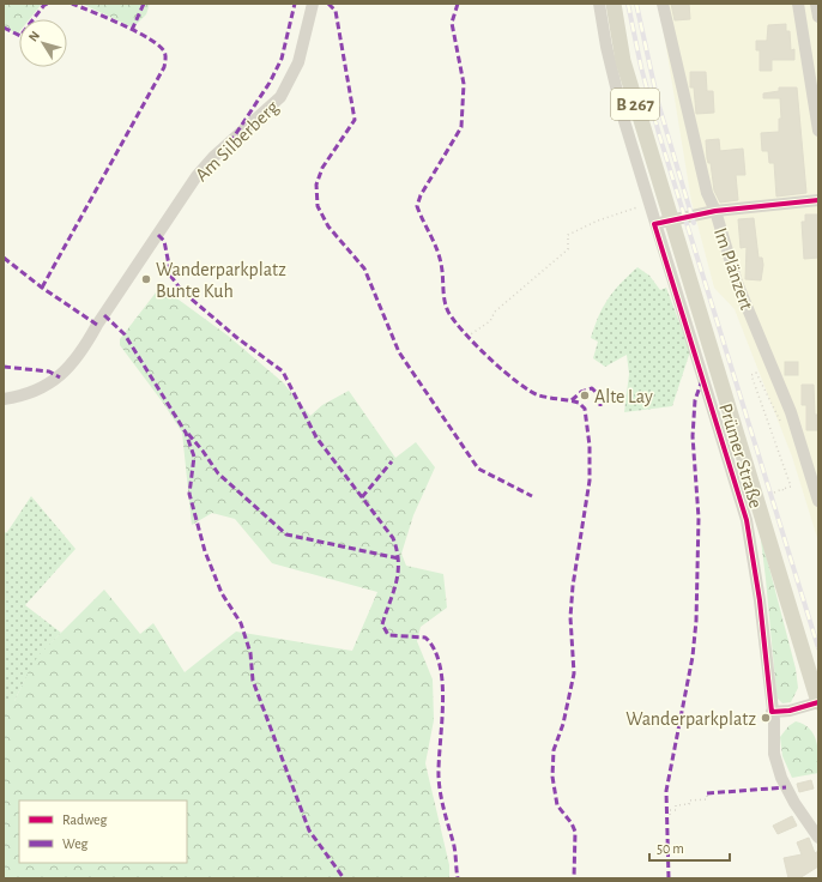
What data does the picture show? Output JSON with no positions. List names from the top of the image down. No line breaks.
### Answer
{"streets":{"main road":["B 267"],"street":["Am Silberberg","Im Plänzert","Prümer Straße"]},"crossings":[["B 267","Prümer Straße"]],"places":["Wanderparkplatz Bunte Kuh","Alte Lay","Wanderparkplatz"],"legend":["Radweg","Weg"],"scale_bar":"50 m","north":"top left"}
